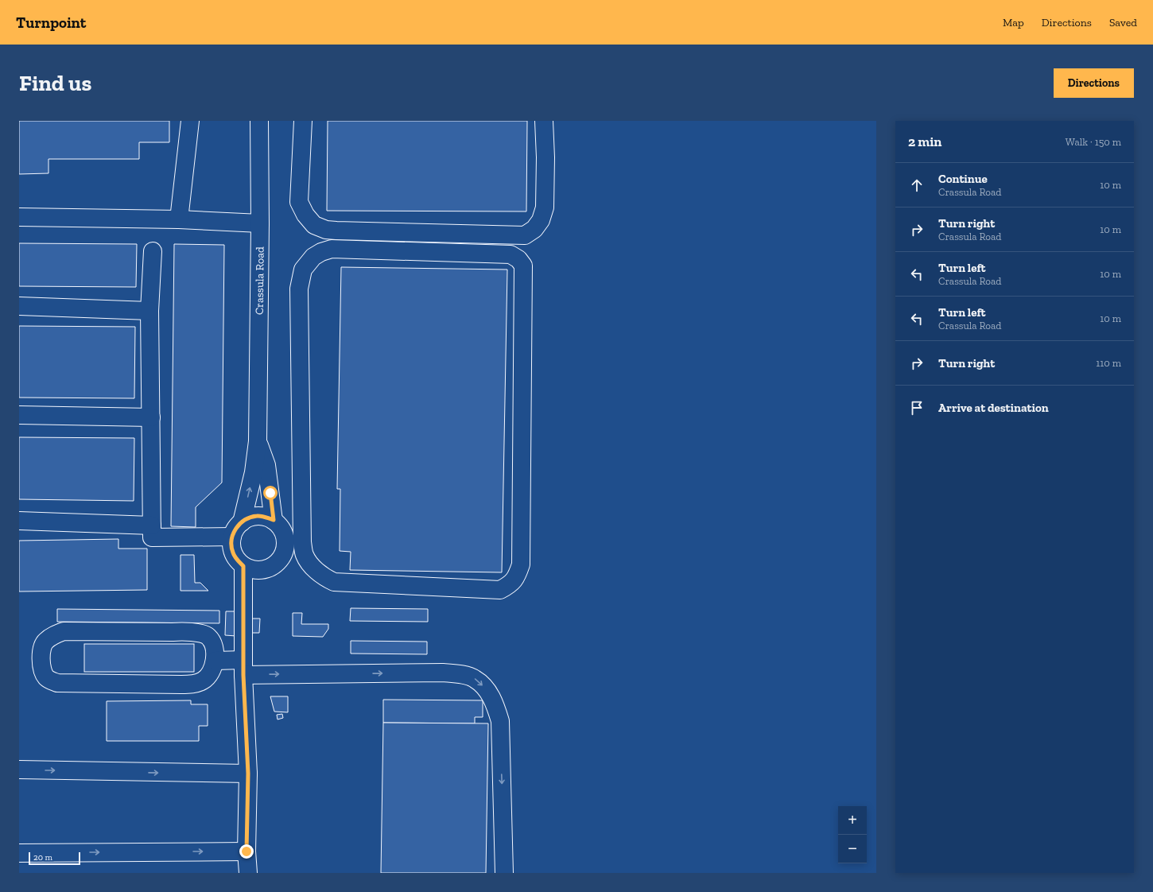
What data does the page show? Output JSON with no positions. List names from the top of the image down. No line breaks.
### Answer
{"streets":{"lane":["Crassula Road"]},"scale_bar":"20 m","page":{"header":"Turnpoint","nav":["Map","Directions","Saved"],"buttons":"Directions","title":"Find us","heading":["2 min","Walk · 150 m"],"list":[["Continue","Crassula Road","10 m"],["Turn right","Crassula Road","10 m"],["Turn left","Crassula Road","10 m"],["Turn left","Crassula Road","10 m"],["Turn right","110 m"],"Arrive at destination"],"map_buttons":["+","−"],"scale":"20 m"}}
